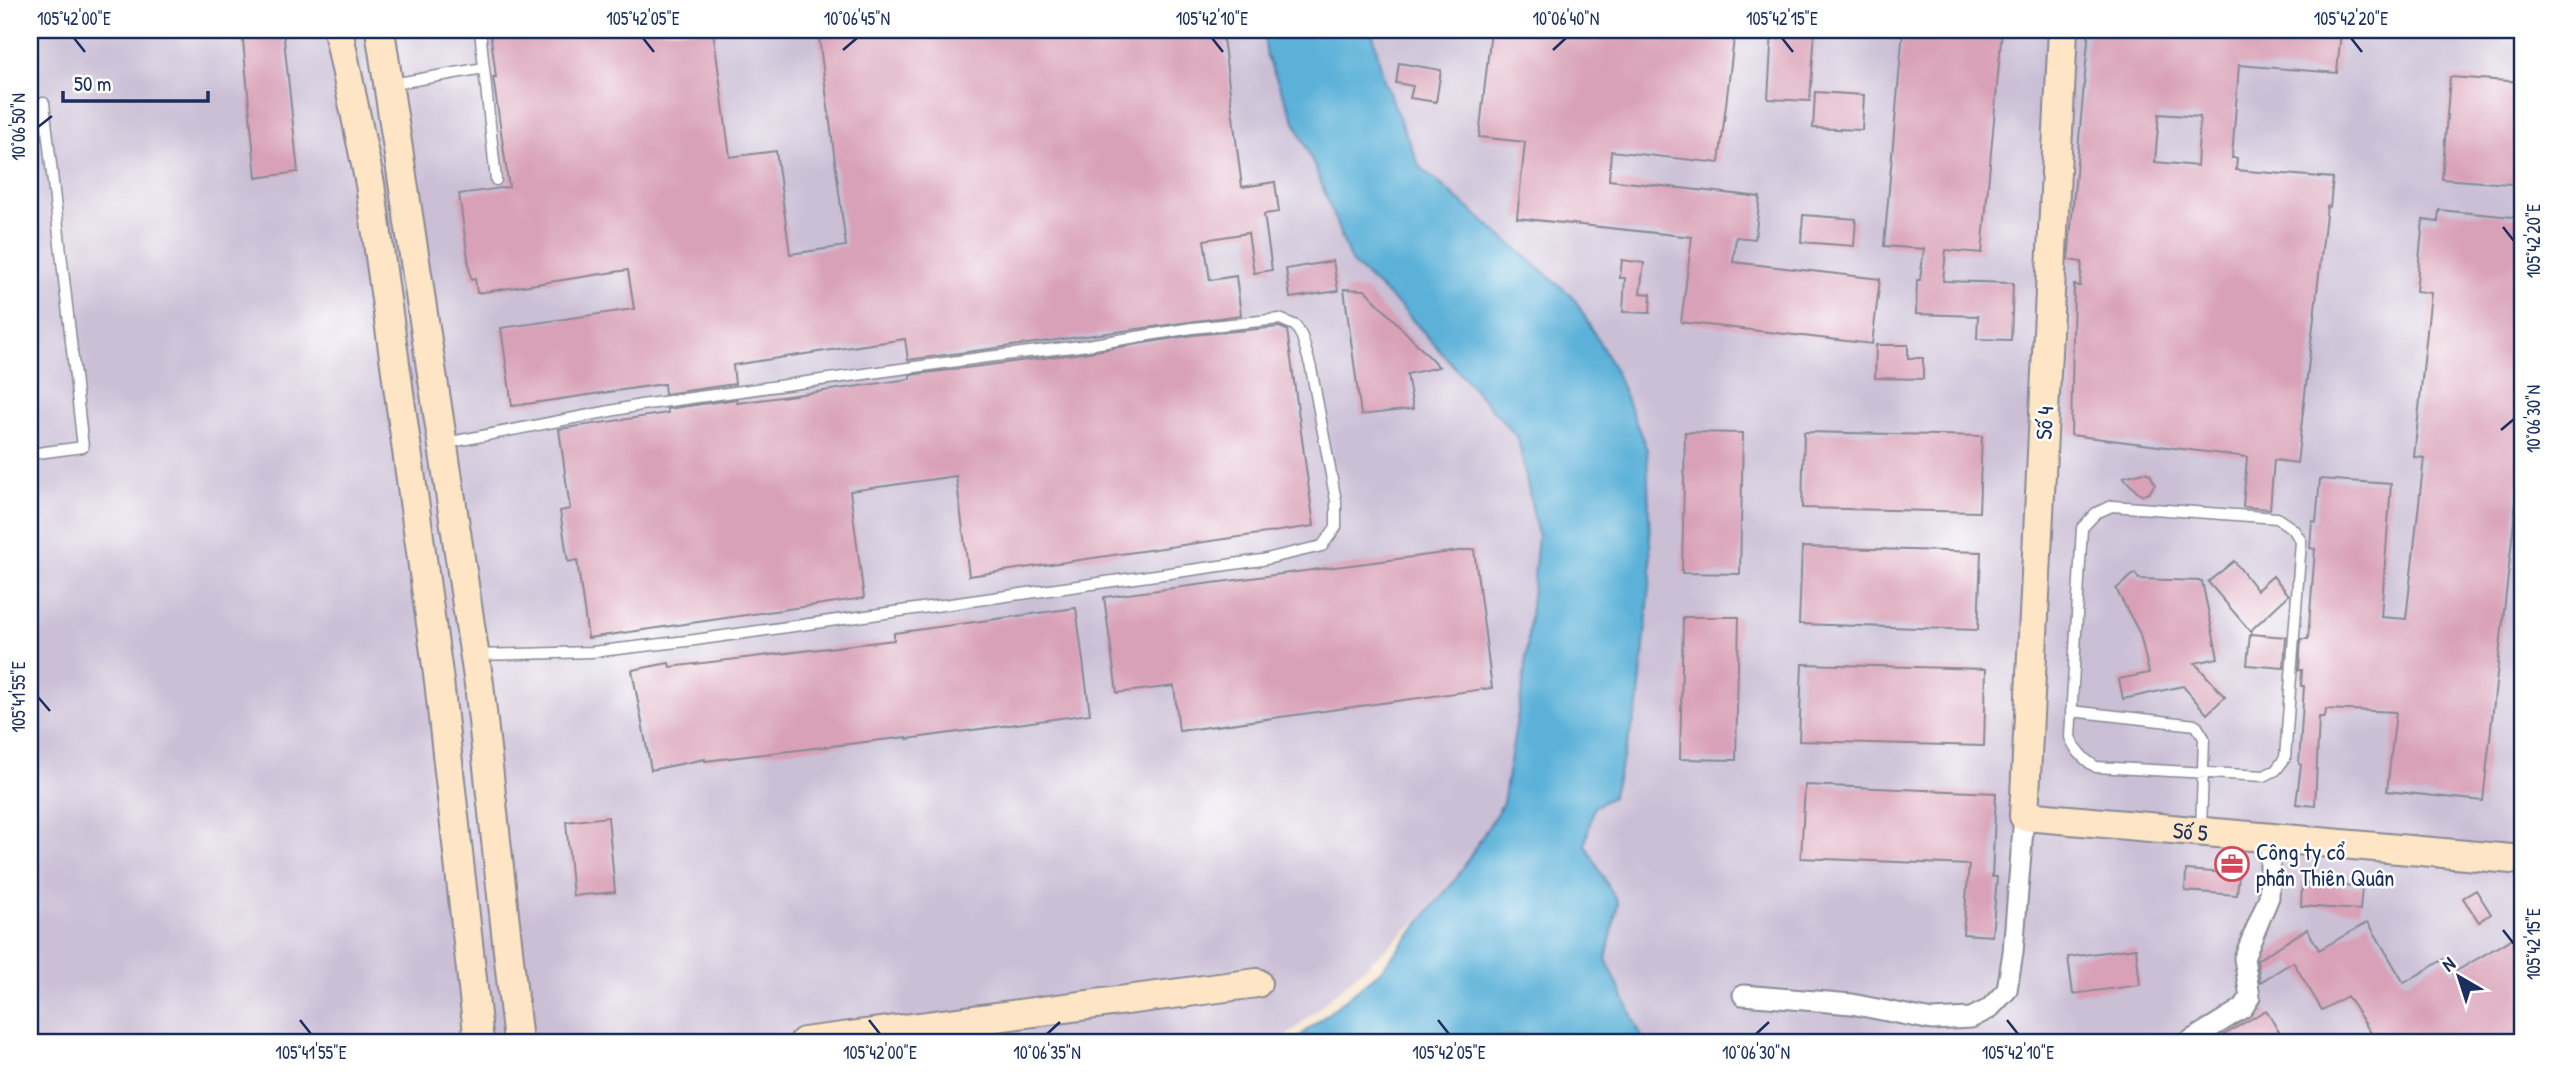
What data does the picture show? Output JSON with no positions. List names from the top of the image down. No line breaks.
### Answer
{"streets":{"street":["Số 4","Số 5"]},"crossings":[["Số 4","Số 5"]],"places":{"office":["Công ty cổ phần Thiên Quân"]},"scale_bar":"50 m","north":"top left","coordinates":["105°42'00\"E","105°42'05\"E","10°06'45\"N","105°42'10\"E","10°06'40\"N","105°42'15\"E","105°42'20\"E","10°06'50\"N","10°06'30\"N","105°41'55\"E","10°06'35\"N"]}
